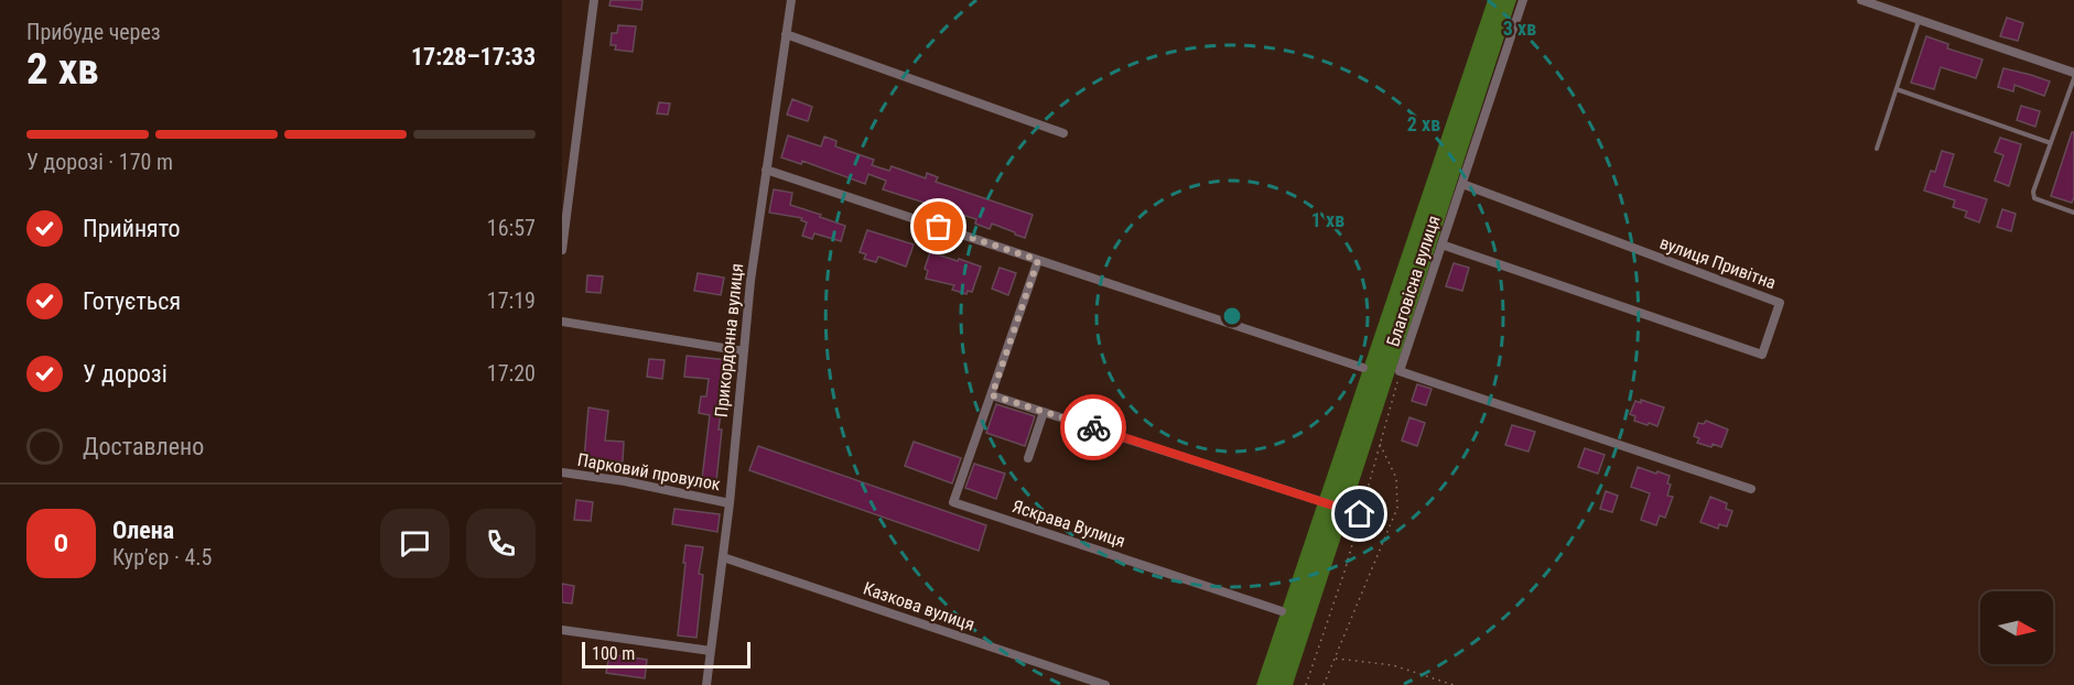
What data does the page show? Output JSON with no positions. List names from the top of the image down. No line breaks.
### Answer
{"streets":{"street":["вулиця Привітна","Благовісна вулиця","Прикордонна вулиця","Парковий провулок","Яскрава Вулиця","Казкова вулиця"]},"crossings":[["вулиця Привітна","Благовісна вулиця"],["Прикордонна вулиця","Парковий провулок"],["Прикордонна вулиця","Казкова вулиця"]],"scale_bar":"100 m","north":"right","page":{"heading":["2 хв","Прибуде через","17:28–17:33"],"panel":["Олена","Кур’єр · 4.5"],"bar":"У дорозі · 170 m","list":[["Прийнято","16:57"],["Готується","17:19"],["У дорозі","17:20"],"Доставлено"],"round":"О","scale":"100 m"},"rings":["3 хв","2 хв","1 хв"]}
